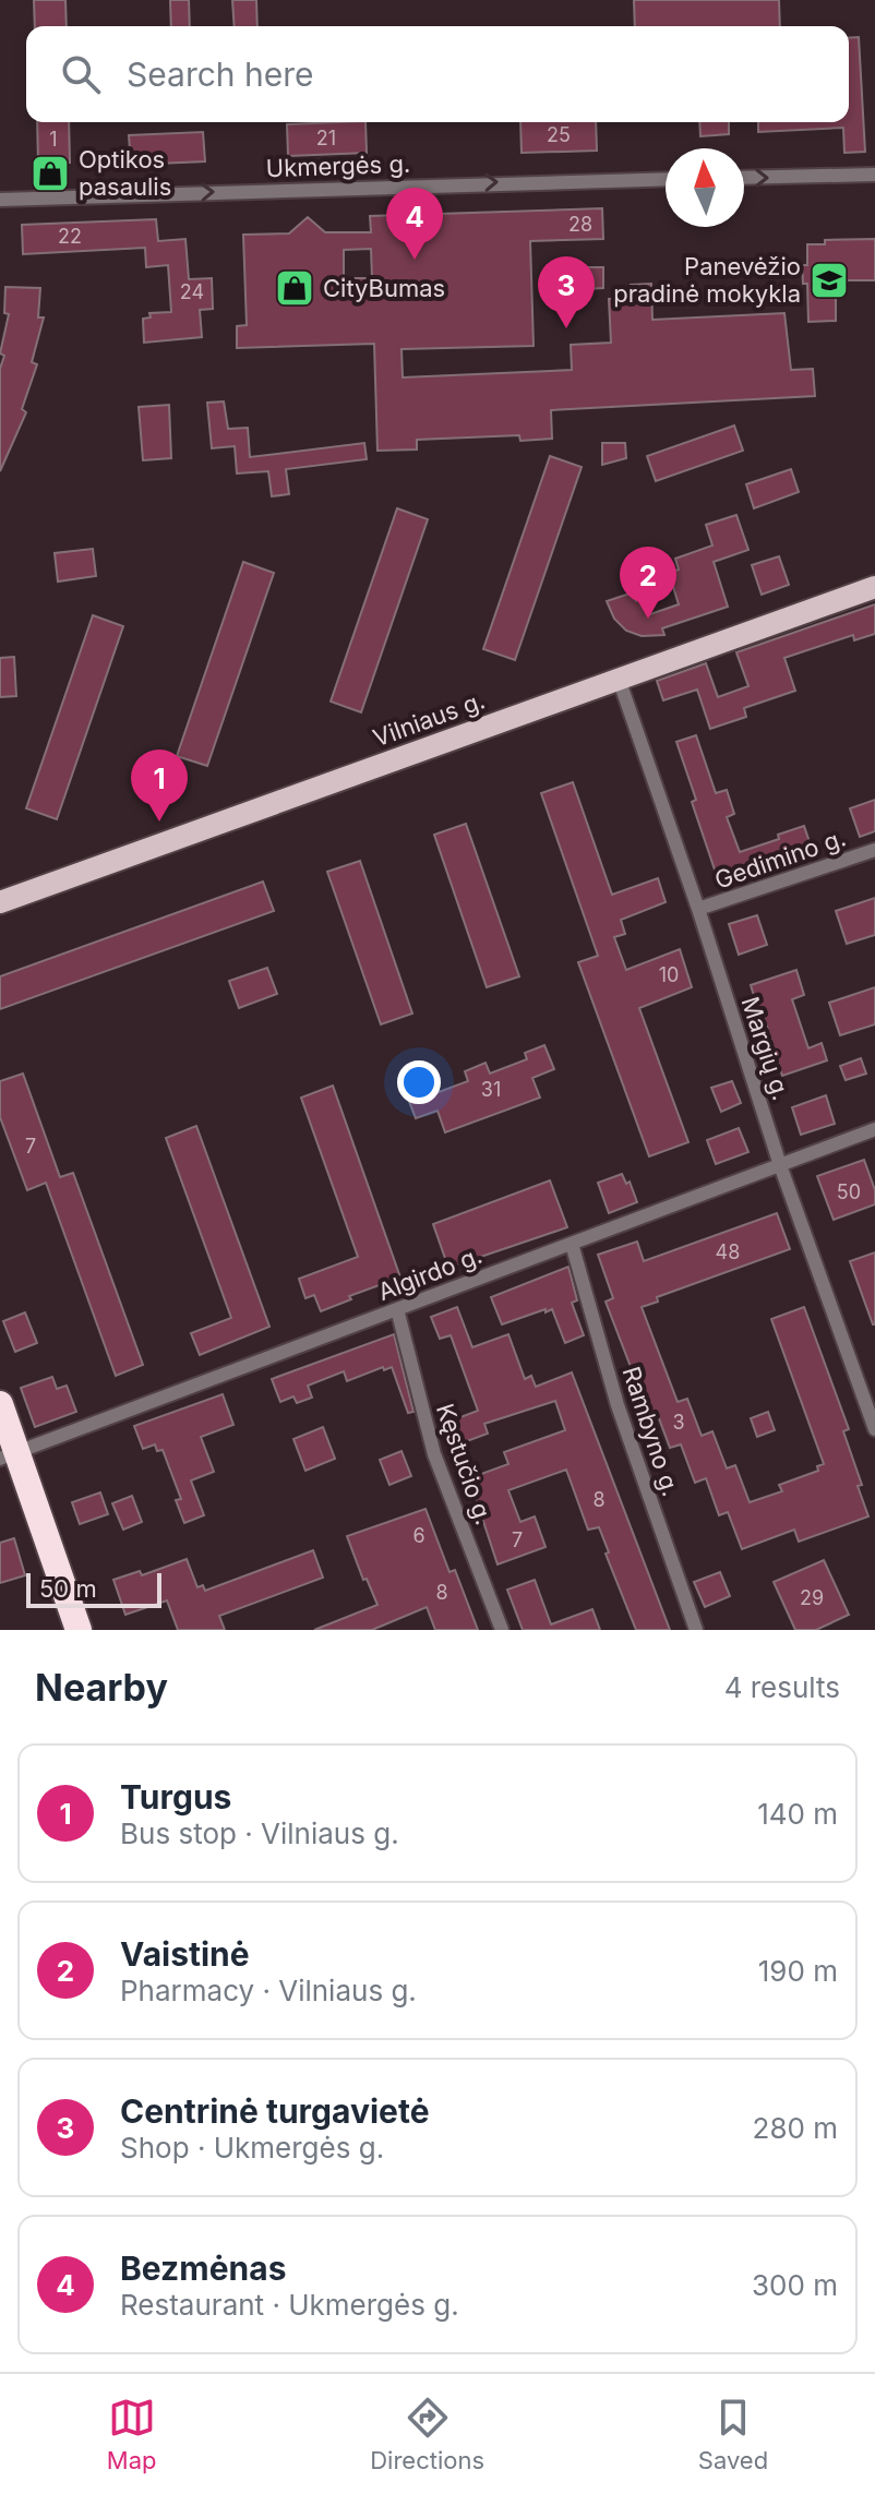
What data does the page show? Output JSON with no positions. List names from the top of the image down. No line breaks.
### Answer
{"streets":{"main road":["Vilniaus g."],"street":["Ukmergės g.","Gedimino g.","Margių g.","Algirdo g.","Rambyno g.","Kęstučio g."]},"crossings":[["Vilniaus g.","Margių g."],["Gedimino g.","Margių g."],["Margių g.","Algirdo g."],["Algirdo g.","Rambyno g."],["Algirdo g.","Kęstučio g."]],"one_way":["Ukmergės g."],"places":{"shop":["Optikos pasaulis","CityBumas"],"school or university":["Panevėžio pradinė mokykla"]},"house_numbers":["25","21","1","28","22","24","10","31","7","50","48","3","8","6","7","8","29"],"scale_bar":"50 m","north":"top","page":{"search":"Search here","pins":["4","3","2","1"],"scale":"50 m","heading":["Nearby","4 results"],"list":[{"mark":"1","name":"Turgus","note":"Bus stop · Vilniaus g.","value":"140 m"},{"mark":"2","name":"Vaistinė","note":"Pharmacy · Vilniaus g.","value":"190 m"},{"mark":"3","name":"Centrinė turgavietė","note":"Shop · Ukmergės g.","value":"280 m"},{"mark":"4","name":"Bezmėnas","note":"Restaurant · Ukmergės g.","value":"300 m"}],"nav":["Map","Directions","Saved"]}}
